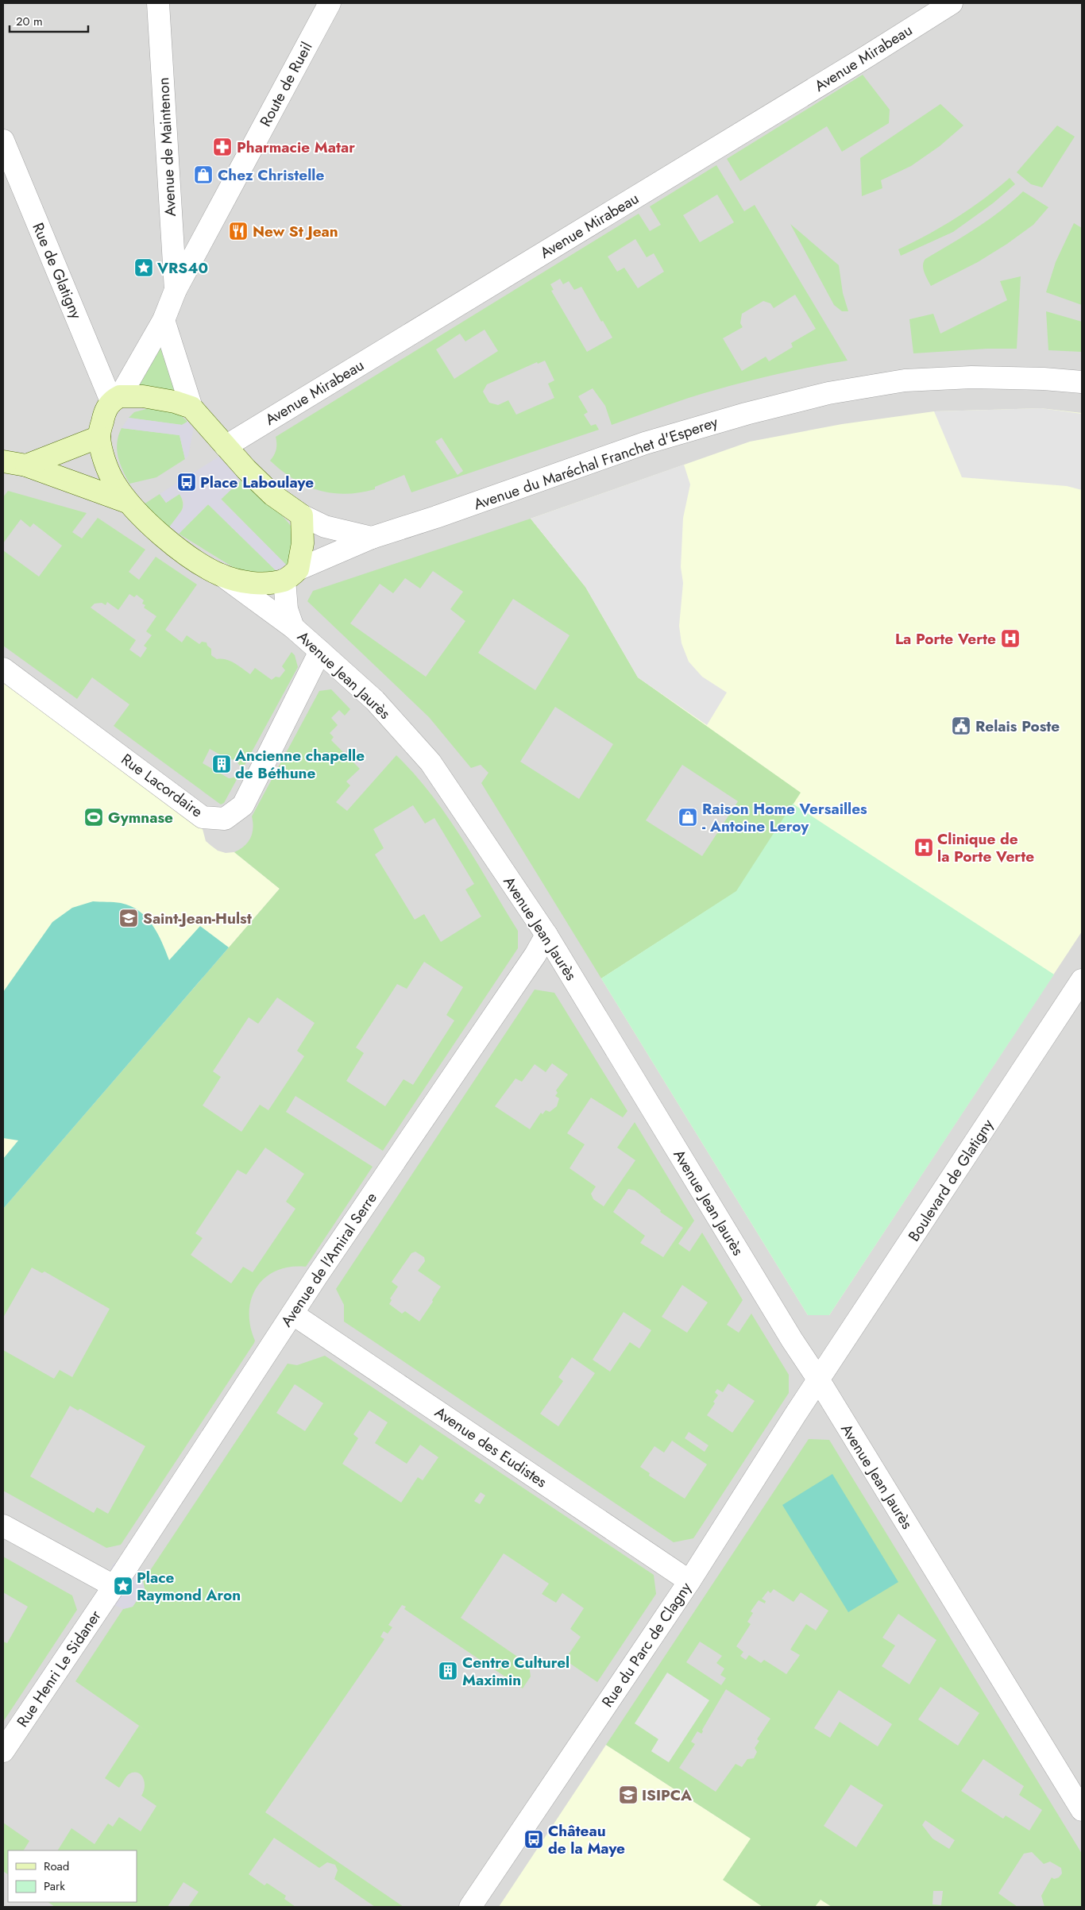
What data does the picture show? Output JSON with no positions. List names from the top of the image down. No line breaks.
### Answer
{"streets":{"street":["Avenue Mirabeau","Route de Rueil","Avenue de Maintenon","Rue de Glatigny","Avenue du Maréchal Franchet d'Esperey","Avenue Jean Jaurès","Rue Lacordaire","Boulevard de Glatigny","Avenue de l'Amiral Serre","Avenue des Eudistes","Rue du Parc de Clagny","Rue Henri Le Sidaner"]},"crossings":[["Route de Rueil","Avenue de Maintenon"],["Route de Rueil","Rue de Glatigny"],["Avenue du Maréchal Franchet d'Esperey","Avenue Jean Jaurès"],["Avenue Jean Jaurès","Rue Lacordaire"],["Avenue Jean Jaurès","Boulevard de Glatigny"],["Avenue Jean Jaurès","Avenue de l'Amiral Serre"],["Avenue Jean Jaurès","Rue du Parc de Clagny"],["Boulevard de Glatigny","Rue du Parc de Clagny"],["Avenue de l'Amiral Serre","Avenue des Eudistes"],["Avenue de l'Amiral Serre","Rue Henri Le Sidaner"],["Avenue des Eudistes","Rue du Parc de Clagny"]],"places":{"pharmacy":["Pharmacie Matar"],"shop":["Chez Christelle","Raison Home Versailles - Antoine Leroy"],"restaurant":["New St Jean"],"place":["VRS40","Place Raymond Aron"],"bus stop":["Place Laboulaye","Château de la Maye"],"hospital":["La Porte Verte","Clinique de la Porte Verte"],"public building":["Relais Poste"],"building":["Ancienne chapelle de Béthune","Centre Culturel Maximin"],"sports":["Gymnase"],"school or university":["Saint-Jean-Hulst","ISIPCA"]},"legend":["Road","Park"],"scale_bar":"20 m"}
